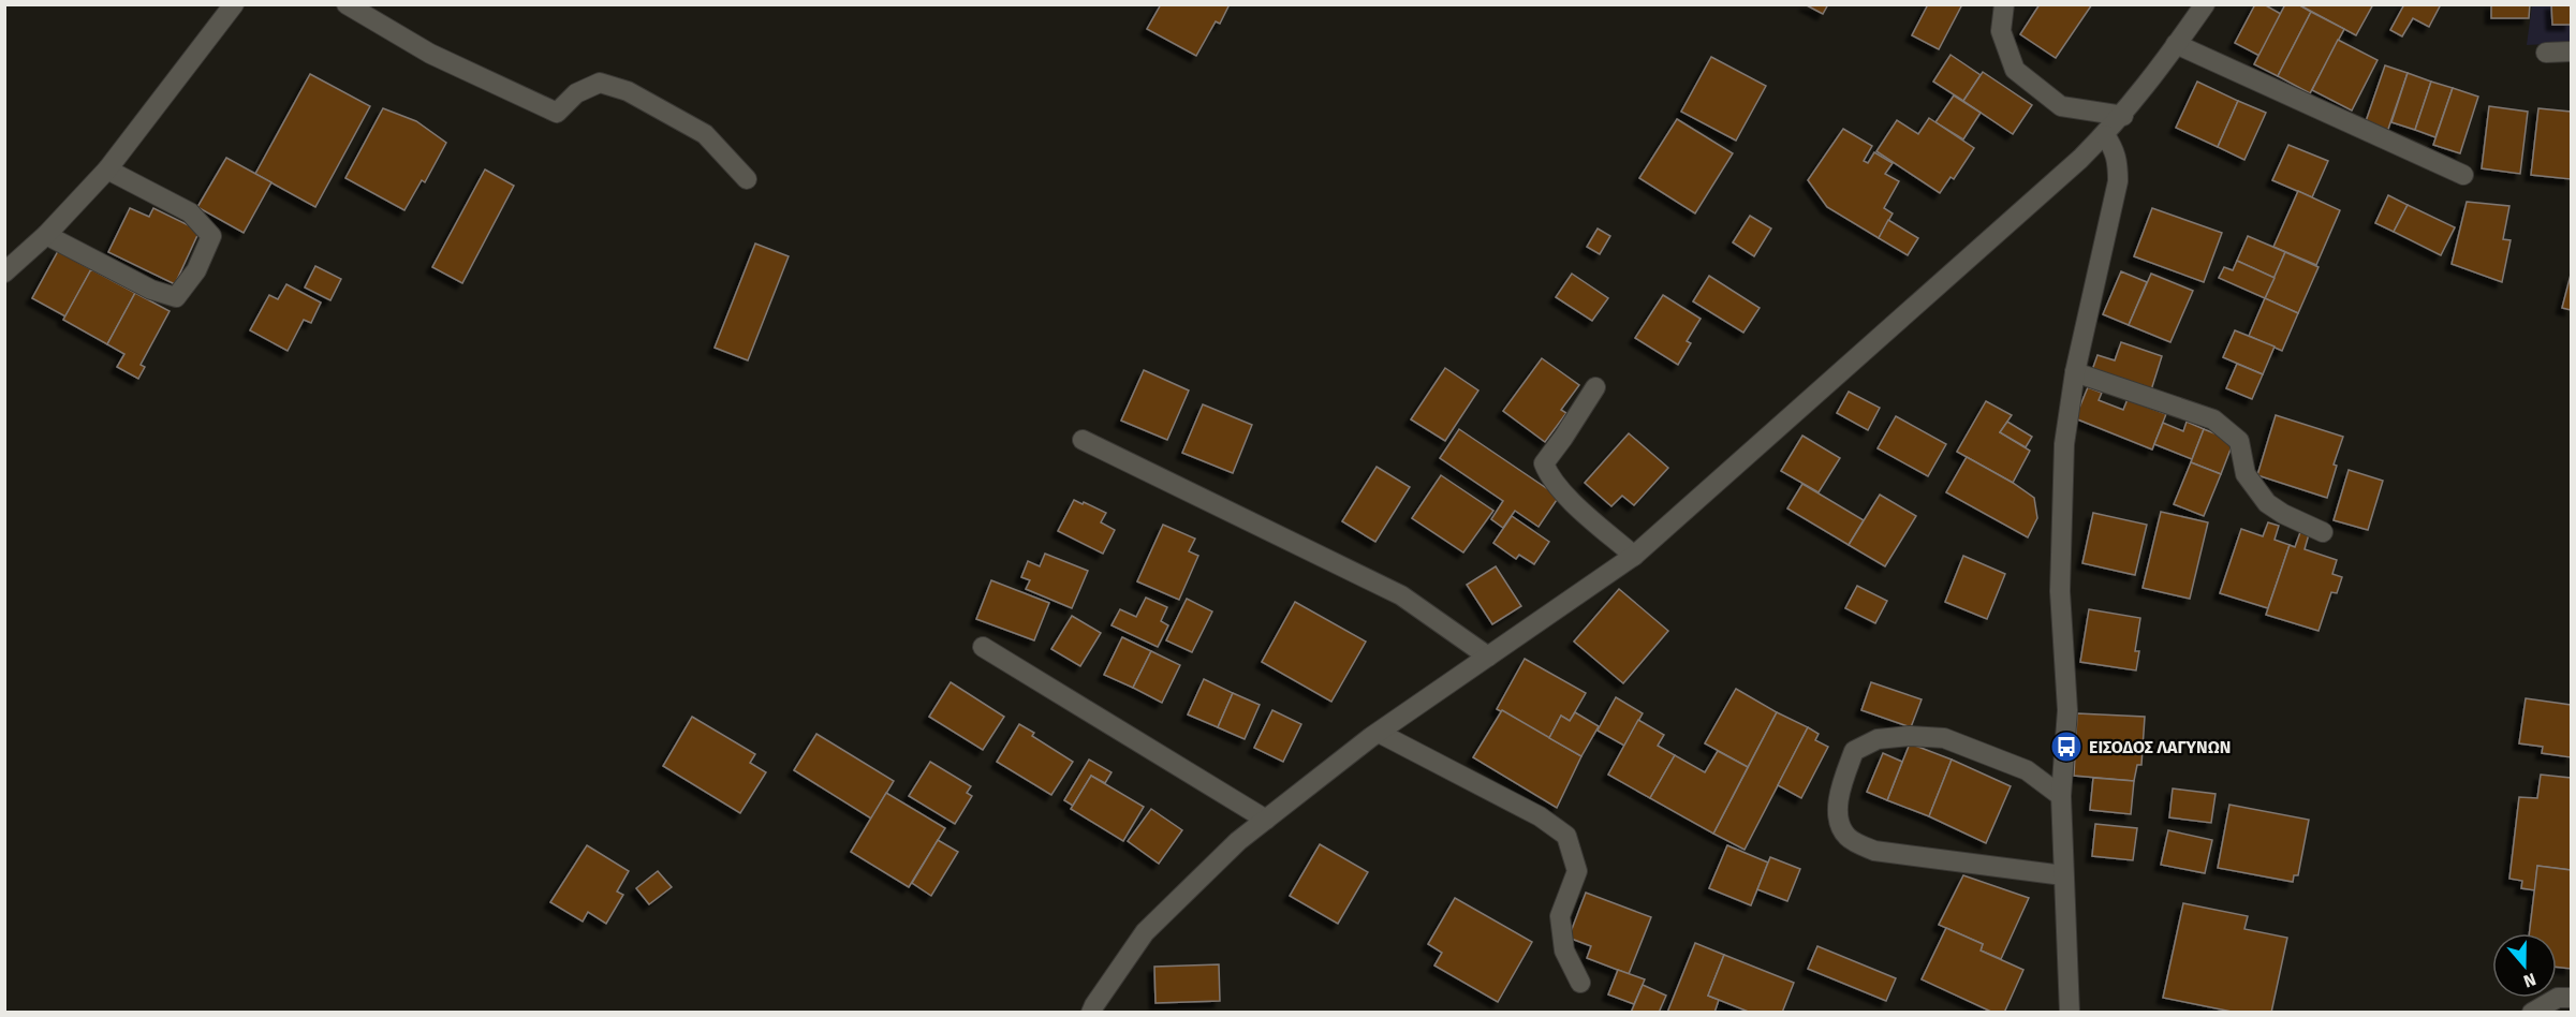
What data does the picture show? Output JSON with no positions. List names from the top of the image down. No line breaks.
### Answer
{"places":{"bus stop":["ΕΙΣΟΔΟΣ ΛΑΓΥΝΩΝ"]},"north":"bottom"}
